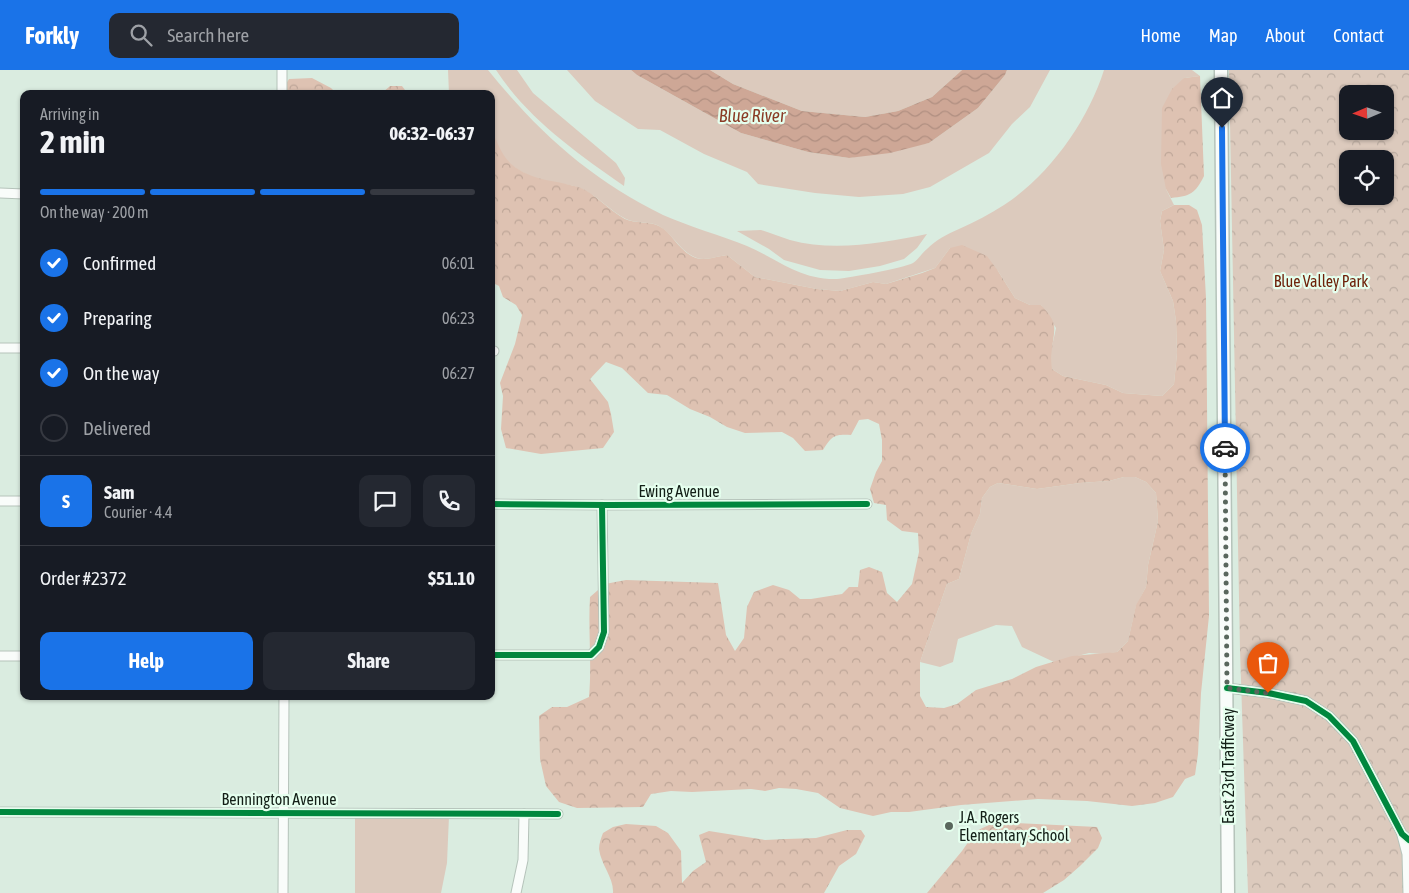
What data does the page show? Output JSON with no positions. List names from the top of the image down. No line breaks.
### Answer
{"streets":{"main road":["East 23rd Trafficway"],"street":["Ewing Avenue","Bennington Avenue"]},"water":["Blue River"],"parks":["Blue Valley Park"],"places":["J.A. Rogers Elementary School"],"north":"left","page":{"header":"Forkly","search":"Search here","nav":["Home","Map","About","Contact"],"heading":["2 min","Arriving in","06:32–06:37"],"panel":["Sam","Courier · 4.4","Order #2372","$51.10"],"bar":"On the way · 200 m","list":[["Confirmed","06:01"],["Preparing","06:23"],["On the way","06:27"],"Delivered"],"round":"S","buttons":["Help","Share"]}}
